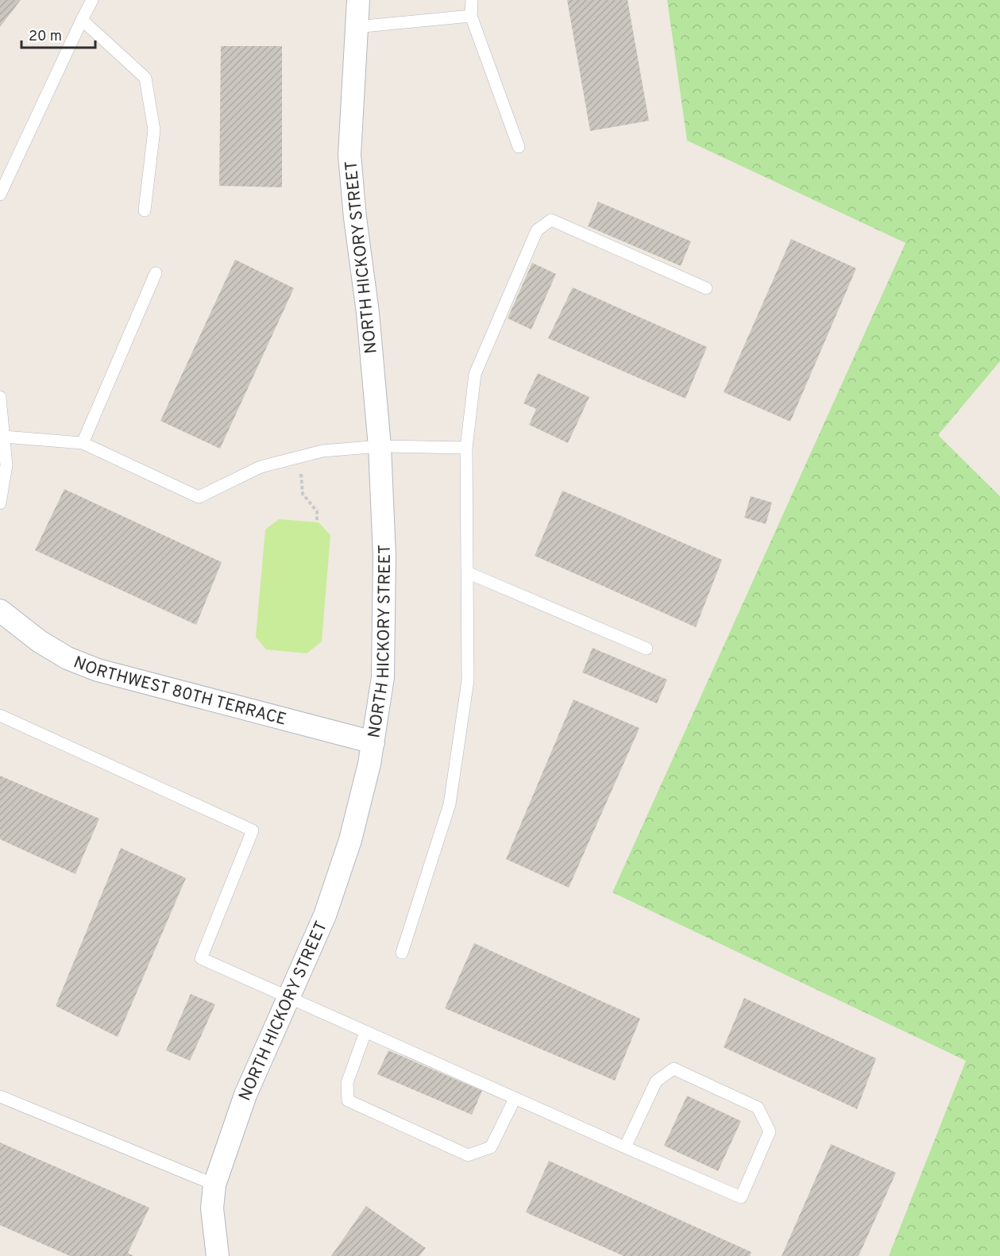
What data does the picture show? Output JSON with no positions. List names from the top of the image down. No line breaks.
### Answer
{"streets":{"street":["NORTH HICKORY STREET","NORTHWEST 80TH TERRACE"]},"crossings":[["NORTH HICKORY STREET","NORTHWEST 80TH TERRACE"]],"scale_bar":"20 m"}
